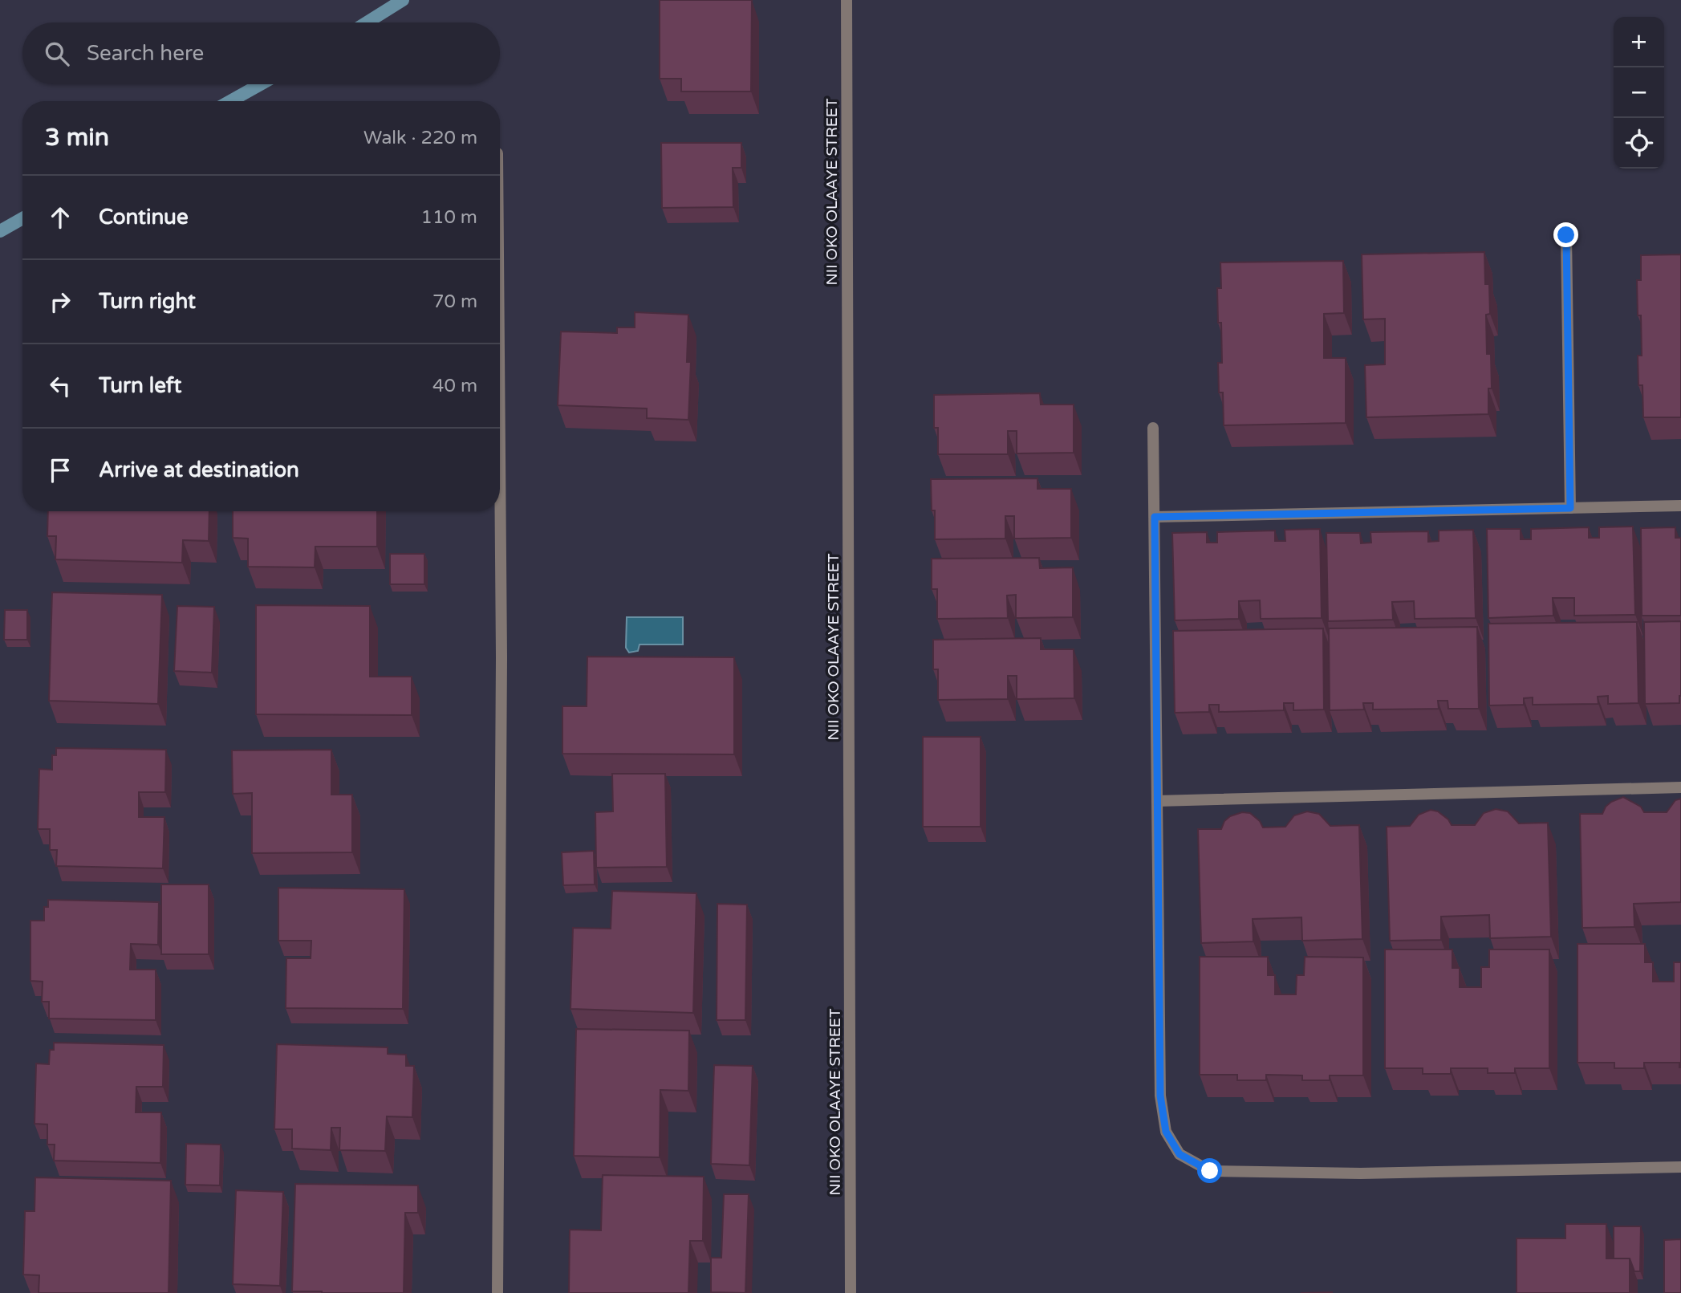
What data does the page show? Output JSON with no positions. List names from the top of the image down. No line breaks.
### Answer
{"streets":{"street":["NII OKO OLAAYE STREET"]},"page":{"map_buttons":["+","−"],"search":"Search here","heading":["3 min","Walk · 220 m"],"list":[["Continue","110 m"],["Turn right","70 m"],["Turn left","40 m"],"Arrive at destination"]}}
